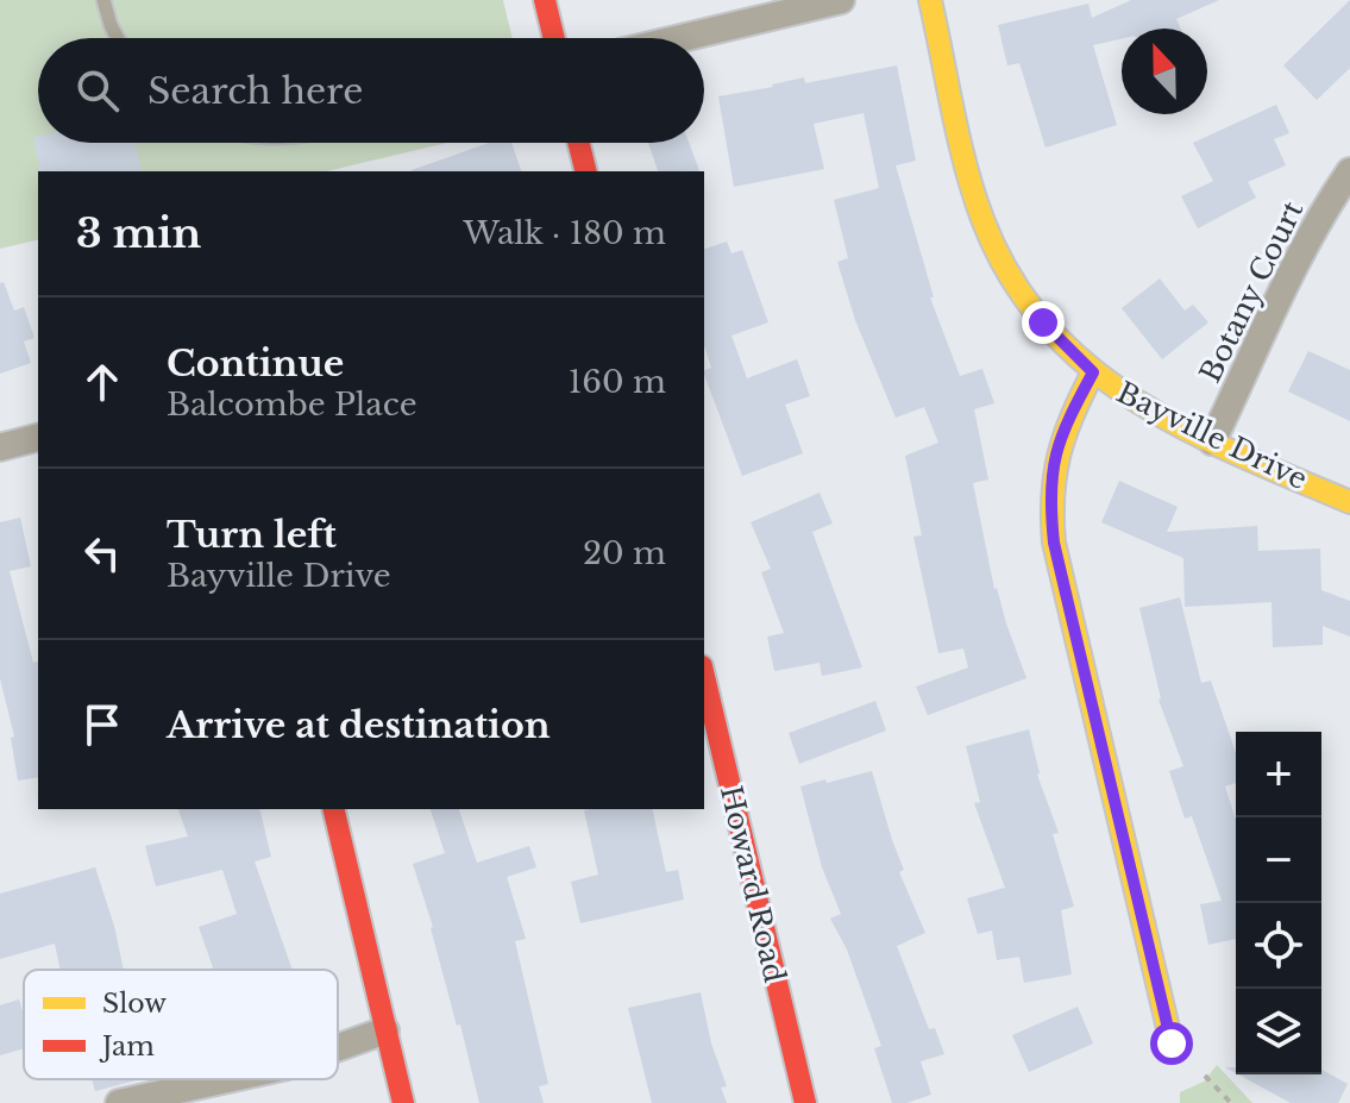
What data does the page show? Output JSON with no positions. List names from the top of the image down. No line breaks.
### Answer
{"streets":{"street":["Botany Court","Bayville Drive","Howard Road"]},"crossings":[["Botany Court","Bayville Drive"]],"legend":["Slow","Jam"],"north":"top","page":{"search":"Search here","heading":["3 min","Walk · 180 m"],"list":[["Continue","Balcombe Place","160 m"],["Turn left","Bayville Drive","20 m"],"Arrive at destination"],"map_buttons":["+","−"]}}
